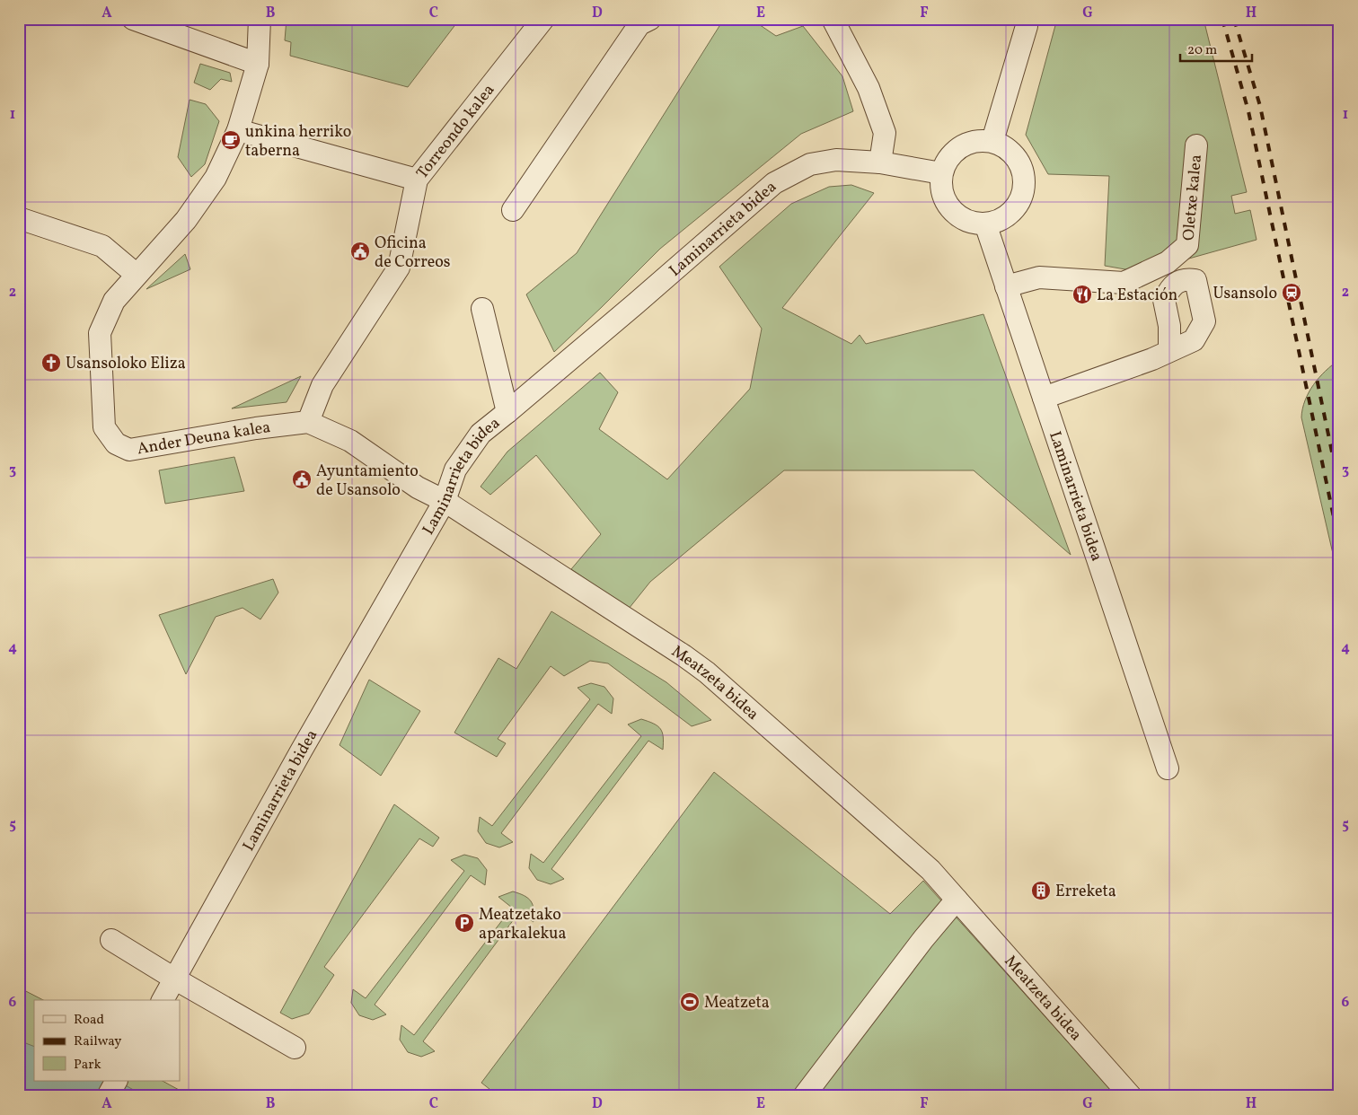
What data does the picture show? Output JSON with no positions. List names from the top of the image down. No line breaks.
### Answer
{"streets":{"street":["Torreondo kalea","Oletxe kalea","Laminarrieta bidea","Ander Deuna kalea","Meatzeta bidea"]},"crossings":[["Torreondo kalea","Ander Deuna kalea"],["Oletxe kalea","Laminarrieta bidea"],["Laminarrieta bidea","Meatzeta bidea"]],"places":{"cafe":["unkina herriko taberna"],"public building":["Oficina de Correos","Ayuntamiento de Usansolo"],"station":["Usansolo"],"restaurant":["La Estación"],"church":["Usansoloko Eliza"],"building":["Erreketa"],"parking":["Meatzetako aparkalekua"],"sports":["Meatzeta"]},"legend":["Road","Railway","Park"],"scale_bar":"20 m","grid":{"columns":["A","B","C","D","E","F","G","H"],"rows":["1","2","3","4","5","6"]}}
